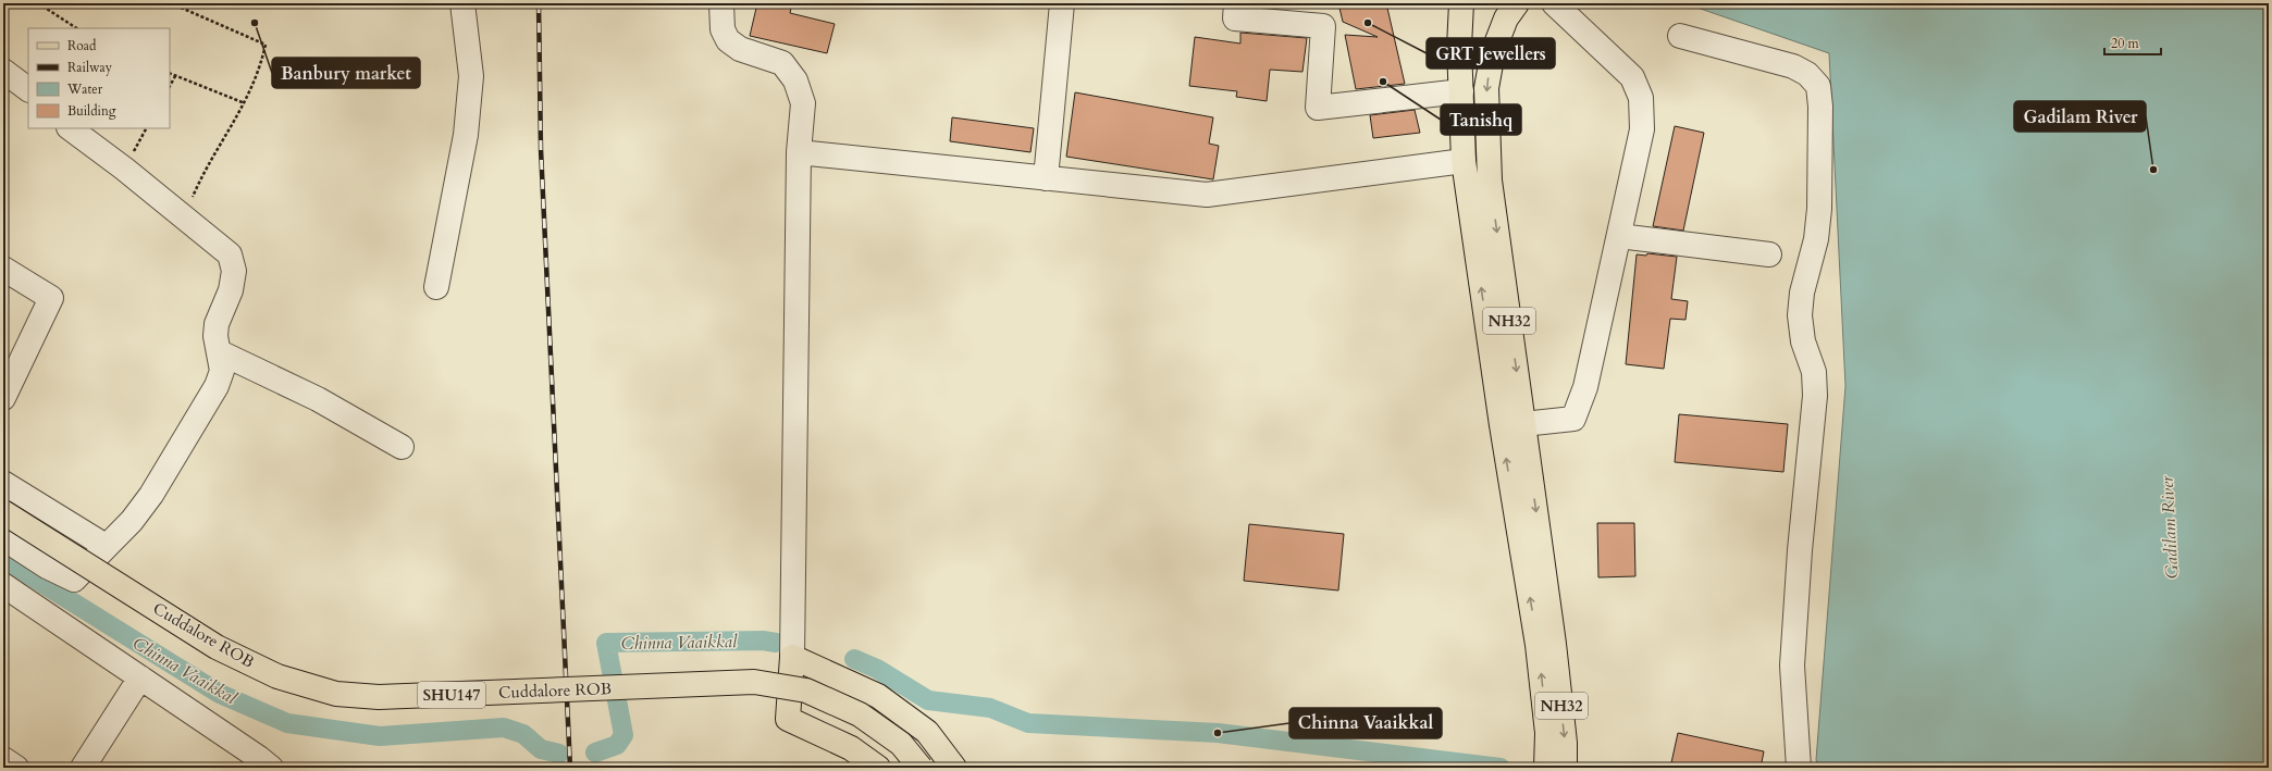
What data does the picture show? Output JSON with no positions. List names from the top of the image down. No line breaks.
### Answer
{"streets":{"main road":["NH32","Cuddalore ROB","SHU147"]},"water":["Gadilam River","Chinna Vaaikkal"],"places":["Banbury market","GRT Jewellers","Tanishq","Gadilam River","Chinna Vaaikkal"],"legend":["Road","Railway","Water","Building"],"scale_bar":"20 m"}
